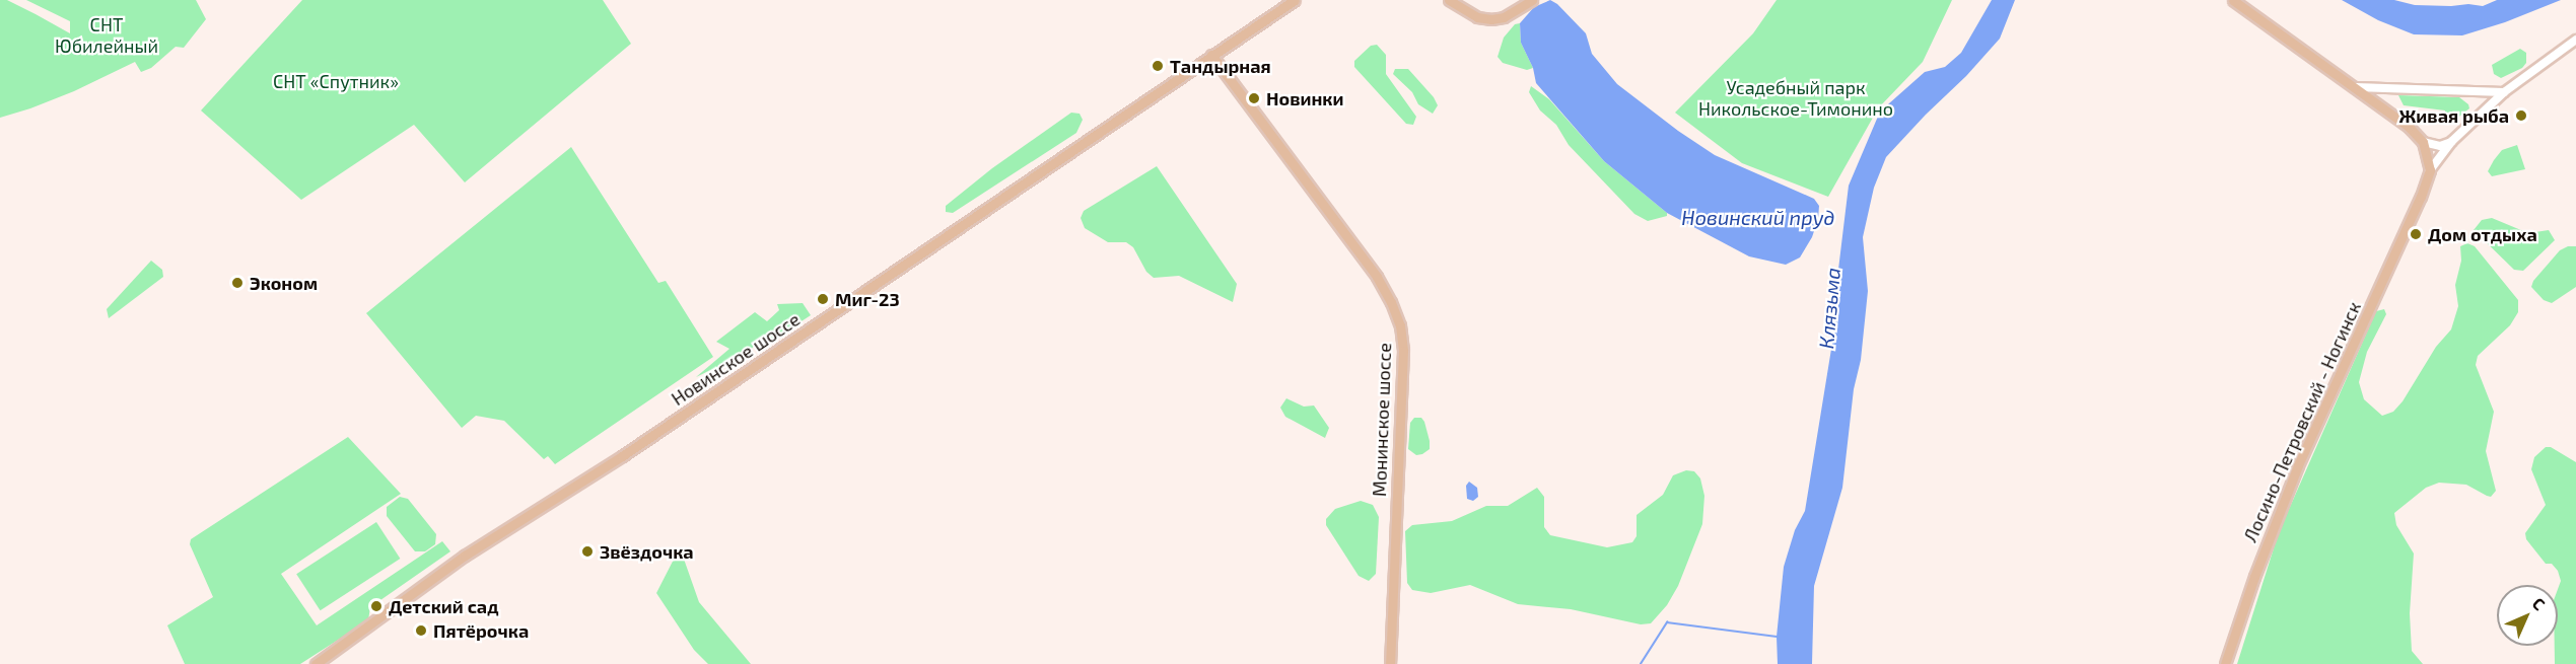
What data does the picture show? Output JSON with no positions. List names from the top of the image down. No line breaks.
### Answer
{"streets":{"main road":["Новинское шоссе","Монинское шоссе","Лосино-Петровский - Ногинск"]},"crossings":[["Новинское шоссе","Монинское шоссе"]],"water":["Новинский пруд","Клязьма"],"parks":["СНТ Юбилейный","СНТ «Спутник»","Усадебный парк Никольское-Тимонино"],"places":["Тандырная","Новинки","Живая рыба","Дом отдыха","Эконом","Миг-23","Звёздочка","Детский сад","Пятёрочка"],"north":"top right"}
